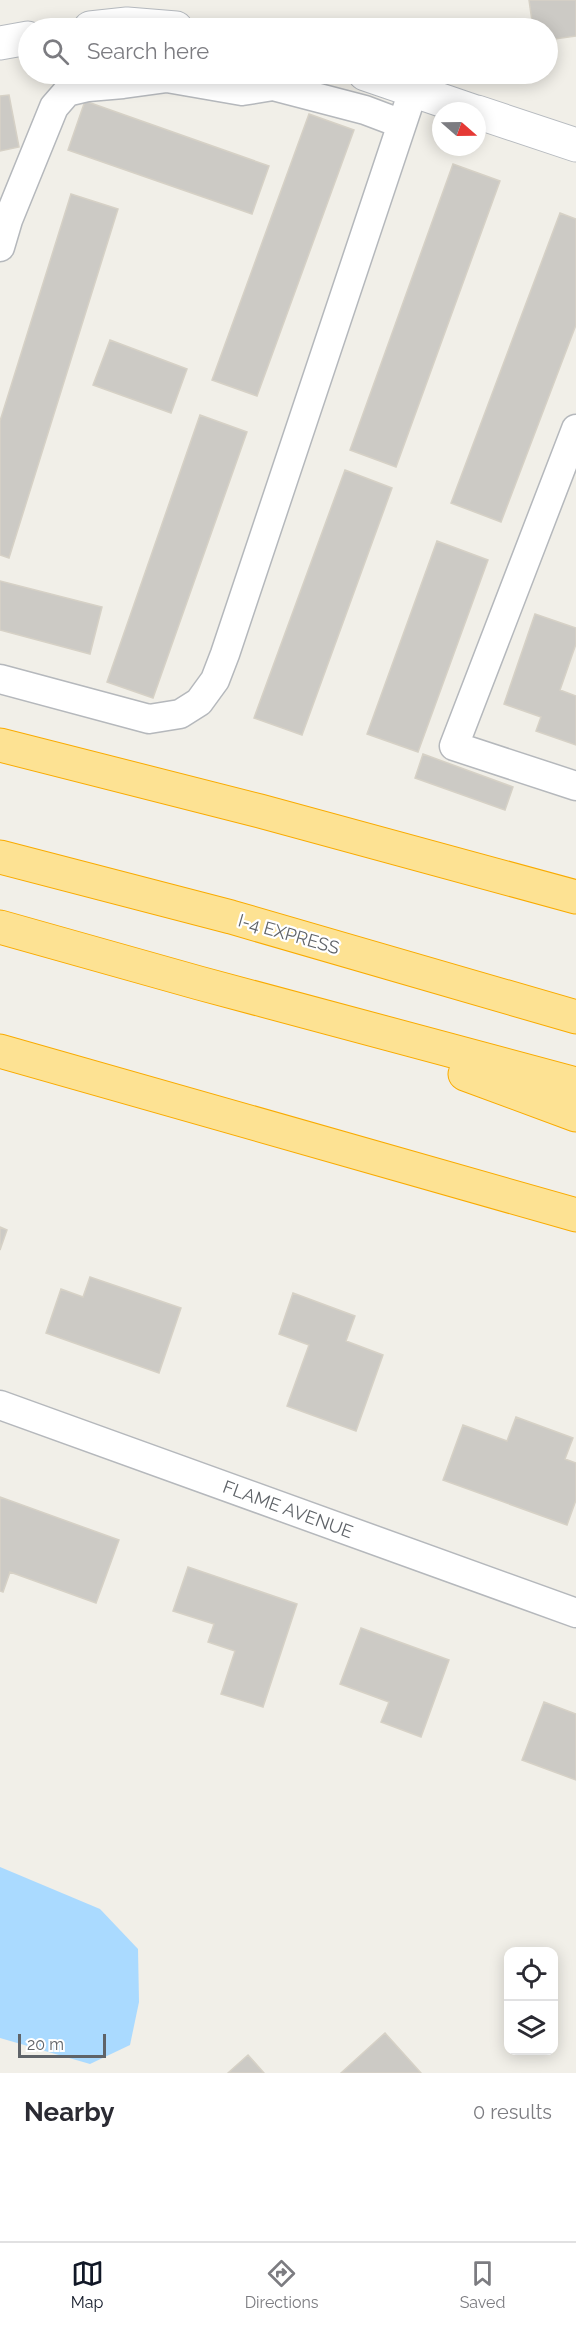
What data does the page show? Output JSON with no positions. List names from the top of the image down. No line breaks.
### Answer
{"streets":{"highway":["I-4 EXPRESS"],"street":["FLAME AVENUE"]},"scale_bar":"20 m","north":"right","page":{"search":"Search here","scale":"20 m","heading":["Nearby","0 results"],"nav":["Map","Directions","Saved"]}}
